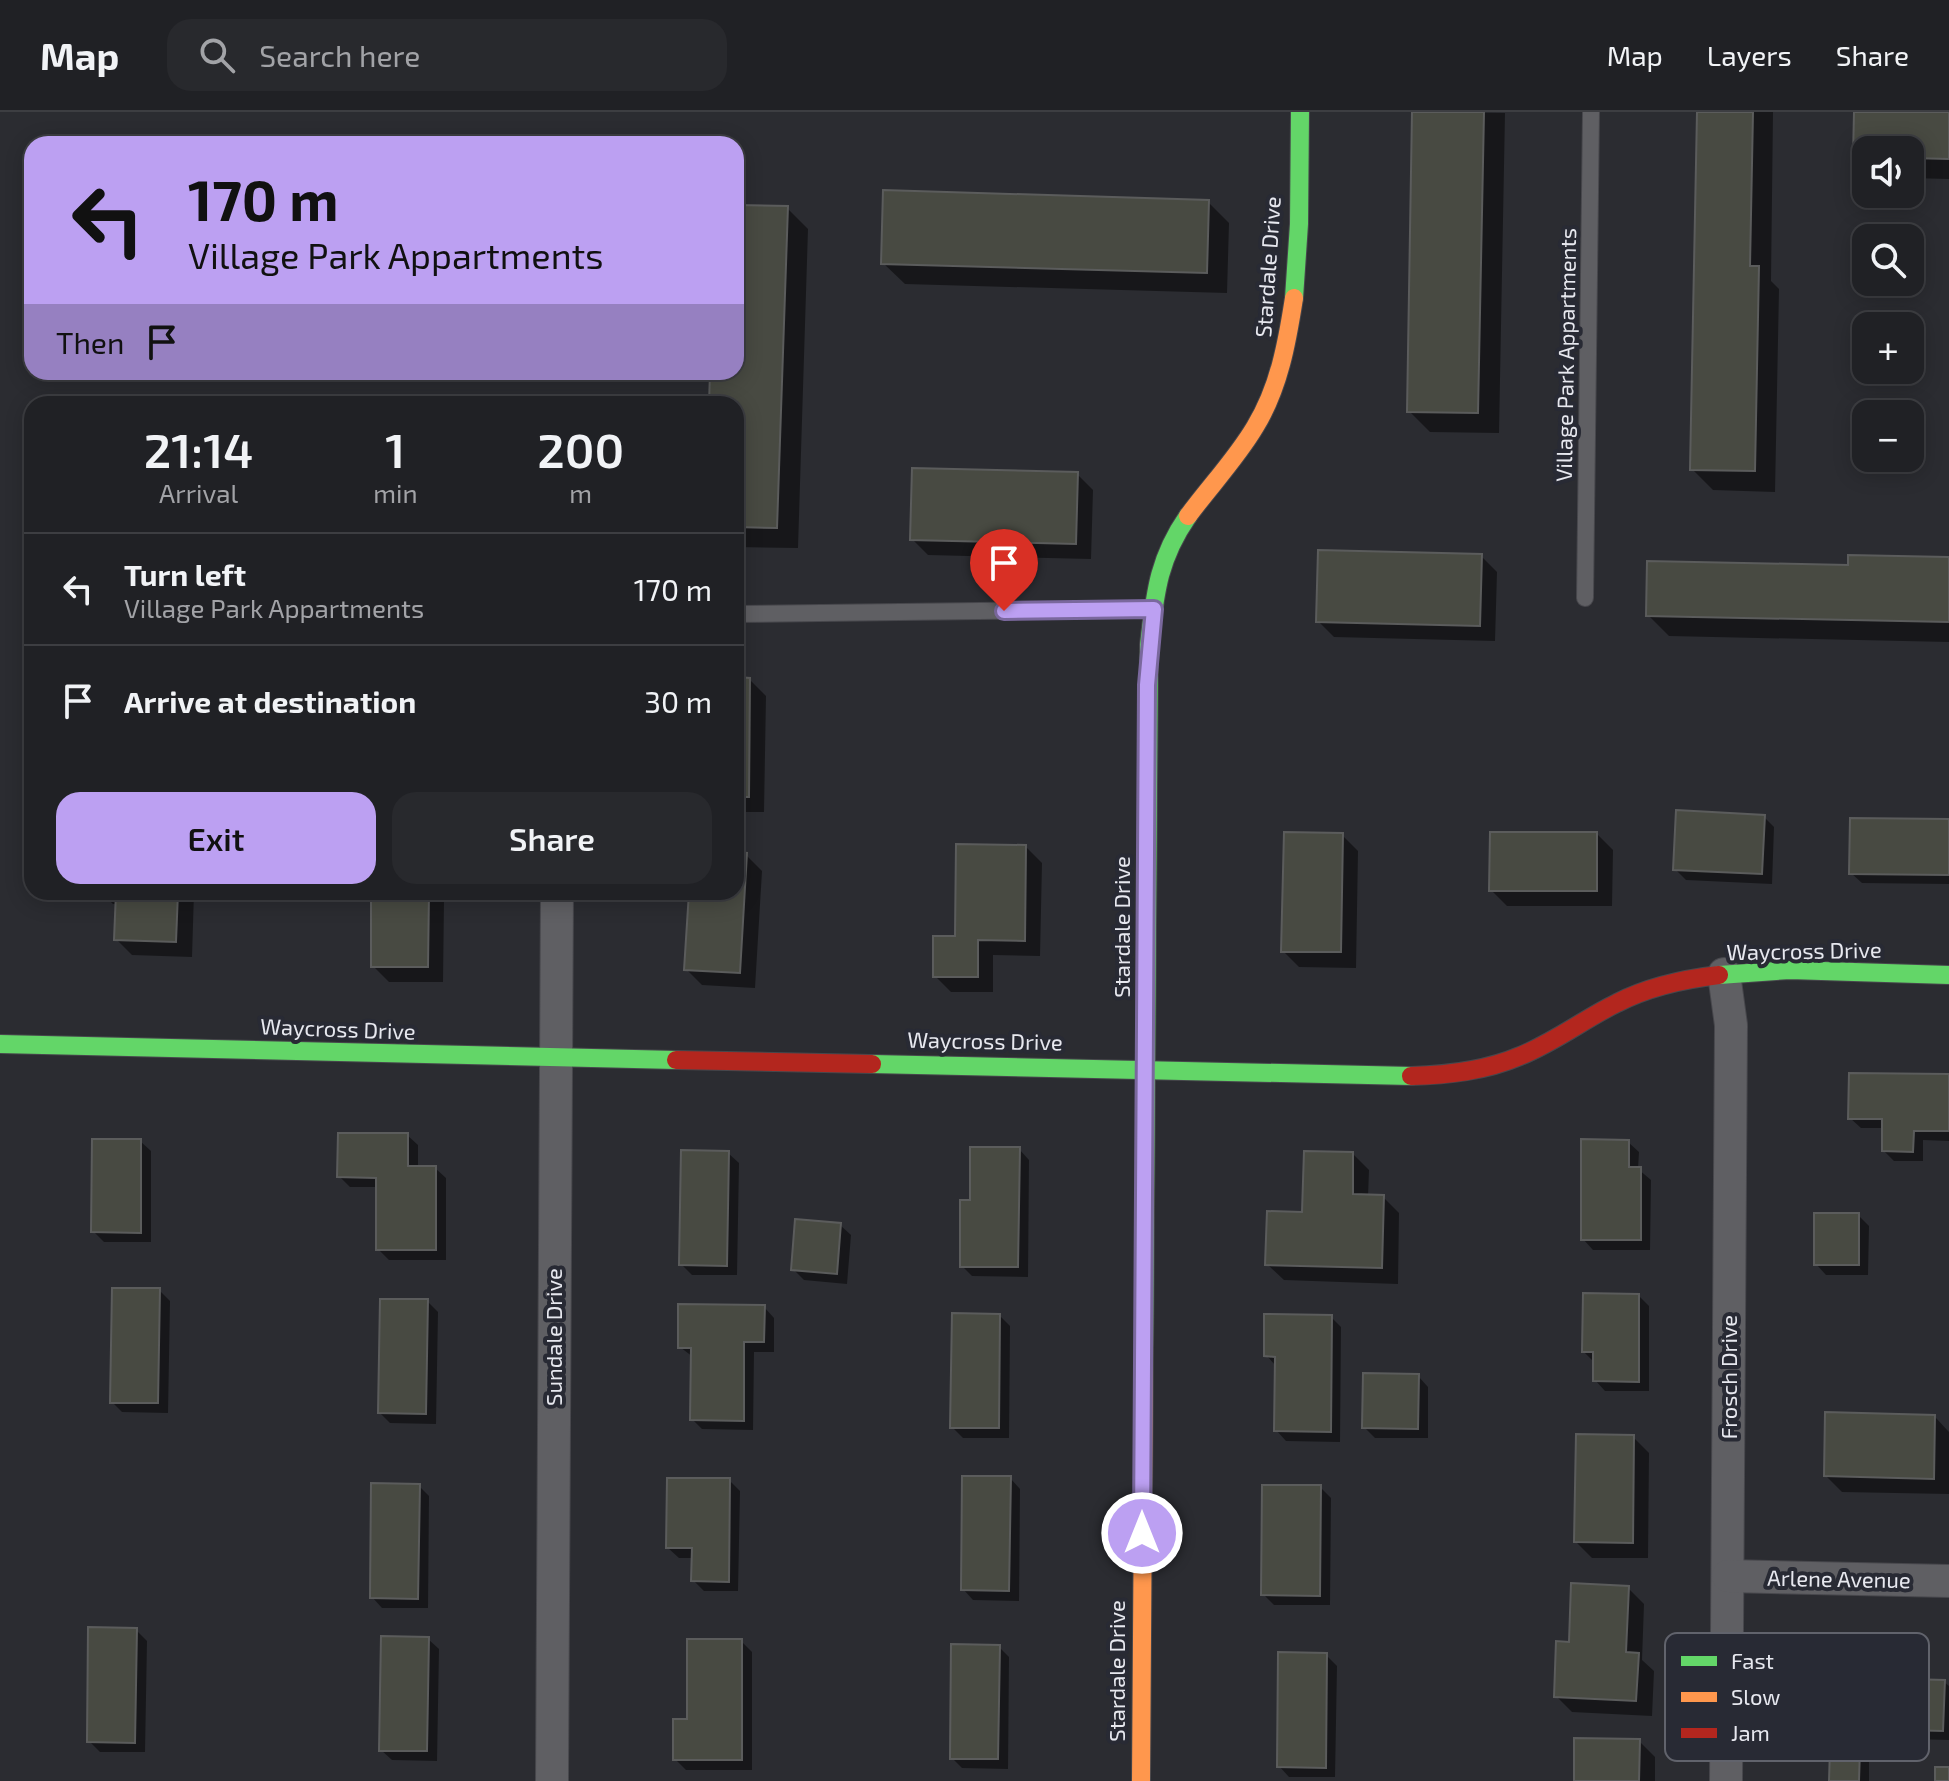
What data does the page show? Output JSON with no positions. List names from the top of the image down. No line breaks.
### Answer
{"streets":{"street":["Stardale Drive","Waycross Drive","Sundale Drive","Frosch Drive","Arlene Avenue"],"lane":["Village Park Appartments"]},"crossings":[["Stardale Drive","Waycross Drive"],["Waycross Drive","Sundale Drive"],["Waycross Drive","Frosch Drive"],["Frosch Drive","Arlene Avenue"]],"legend":["Fast","Slow","Jam"],"page":{"header":"Map","search":"Search here","nav":["Map","Layers","Share"],"map_buttons":["+","−"],"turn":["170 m","Village Park Appartments"],"then":"Then","eta":["21:14","Arrival","1","min","200","m"],"list":[{"name":"Turn left","note":"Village Park Appartments","value":"170 m"},{"name":"Arrive at destination","value":"30 m"}],"buttons":["Exit","Share"]}}
